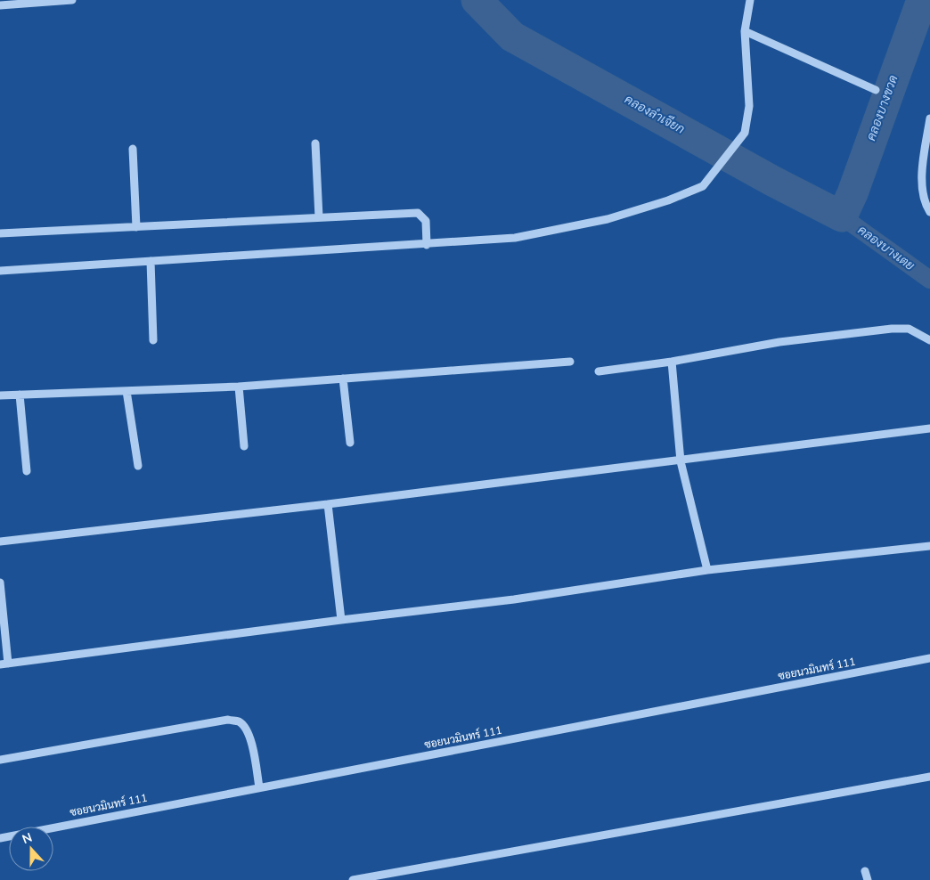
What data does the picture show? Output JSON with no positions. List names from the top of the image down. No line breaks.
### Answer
{"streets":{"street":["ซอยนวมินทร์ 111"]},"water":["คลองบางขวด","คลองลำเจียก","คลองบางเตย"],"north":"top"}
